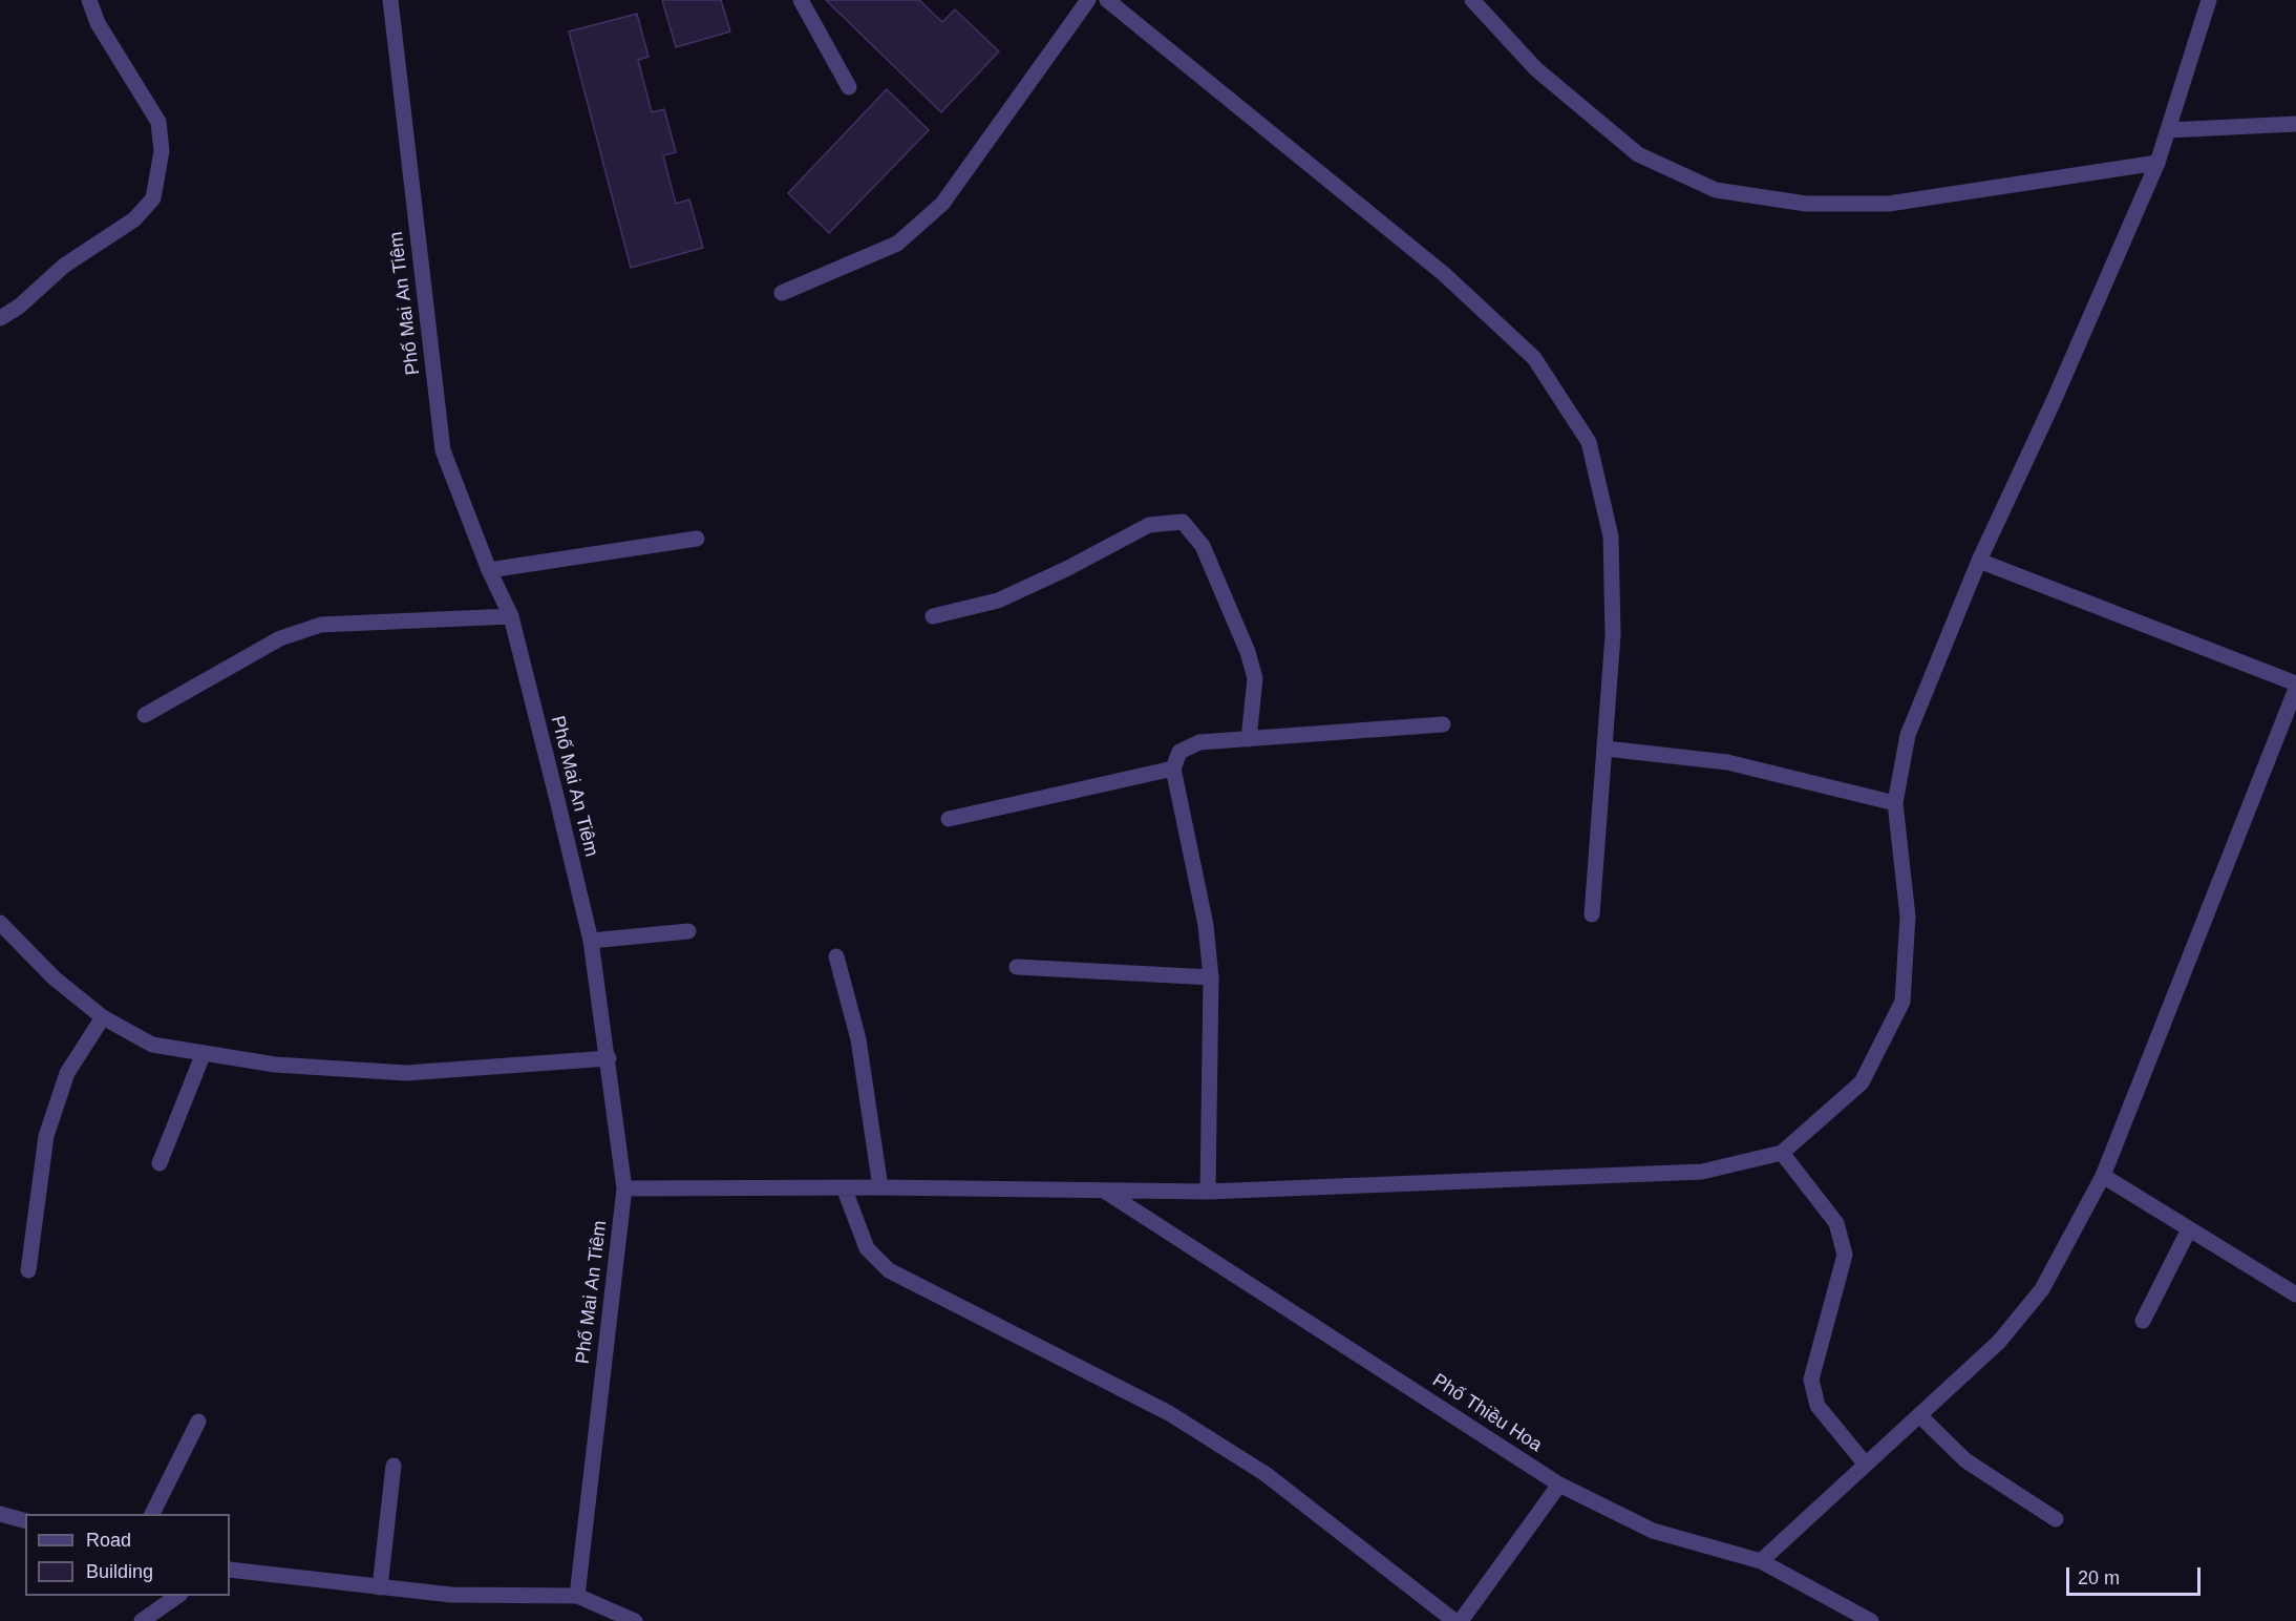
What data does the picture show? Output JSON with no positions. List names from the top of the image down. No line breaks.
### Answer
{"streets":{"street":["Phố Mai An Tiêm","Phố Thiều Hoa"]},"legend":["Road","Building"],"scale_bar":"20 m"}
